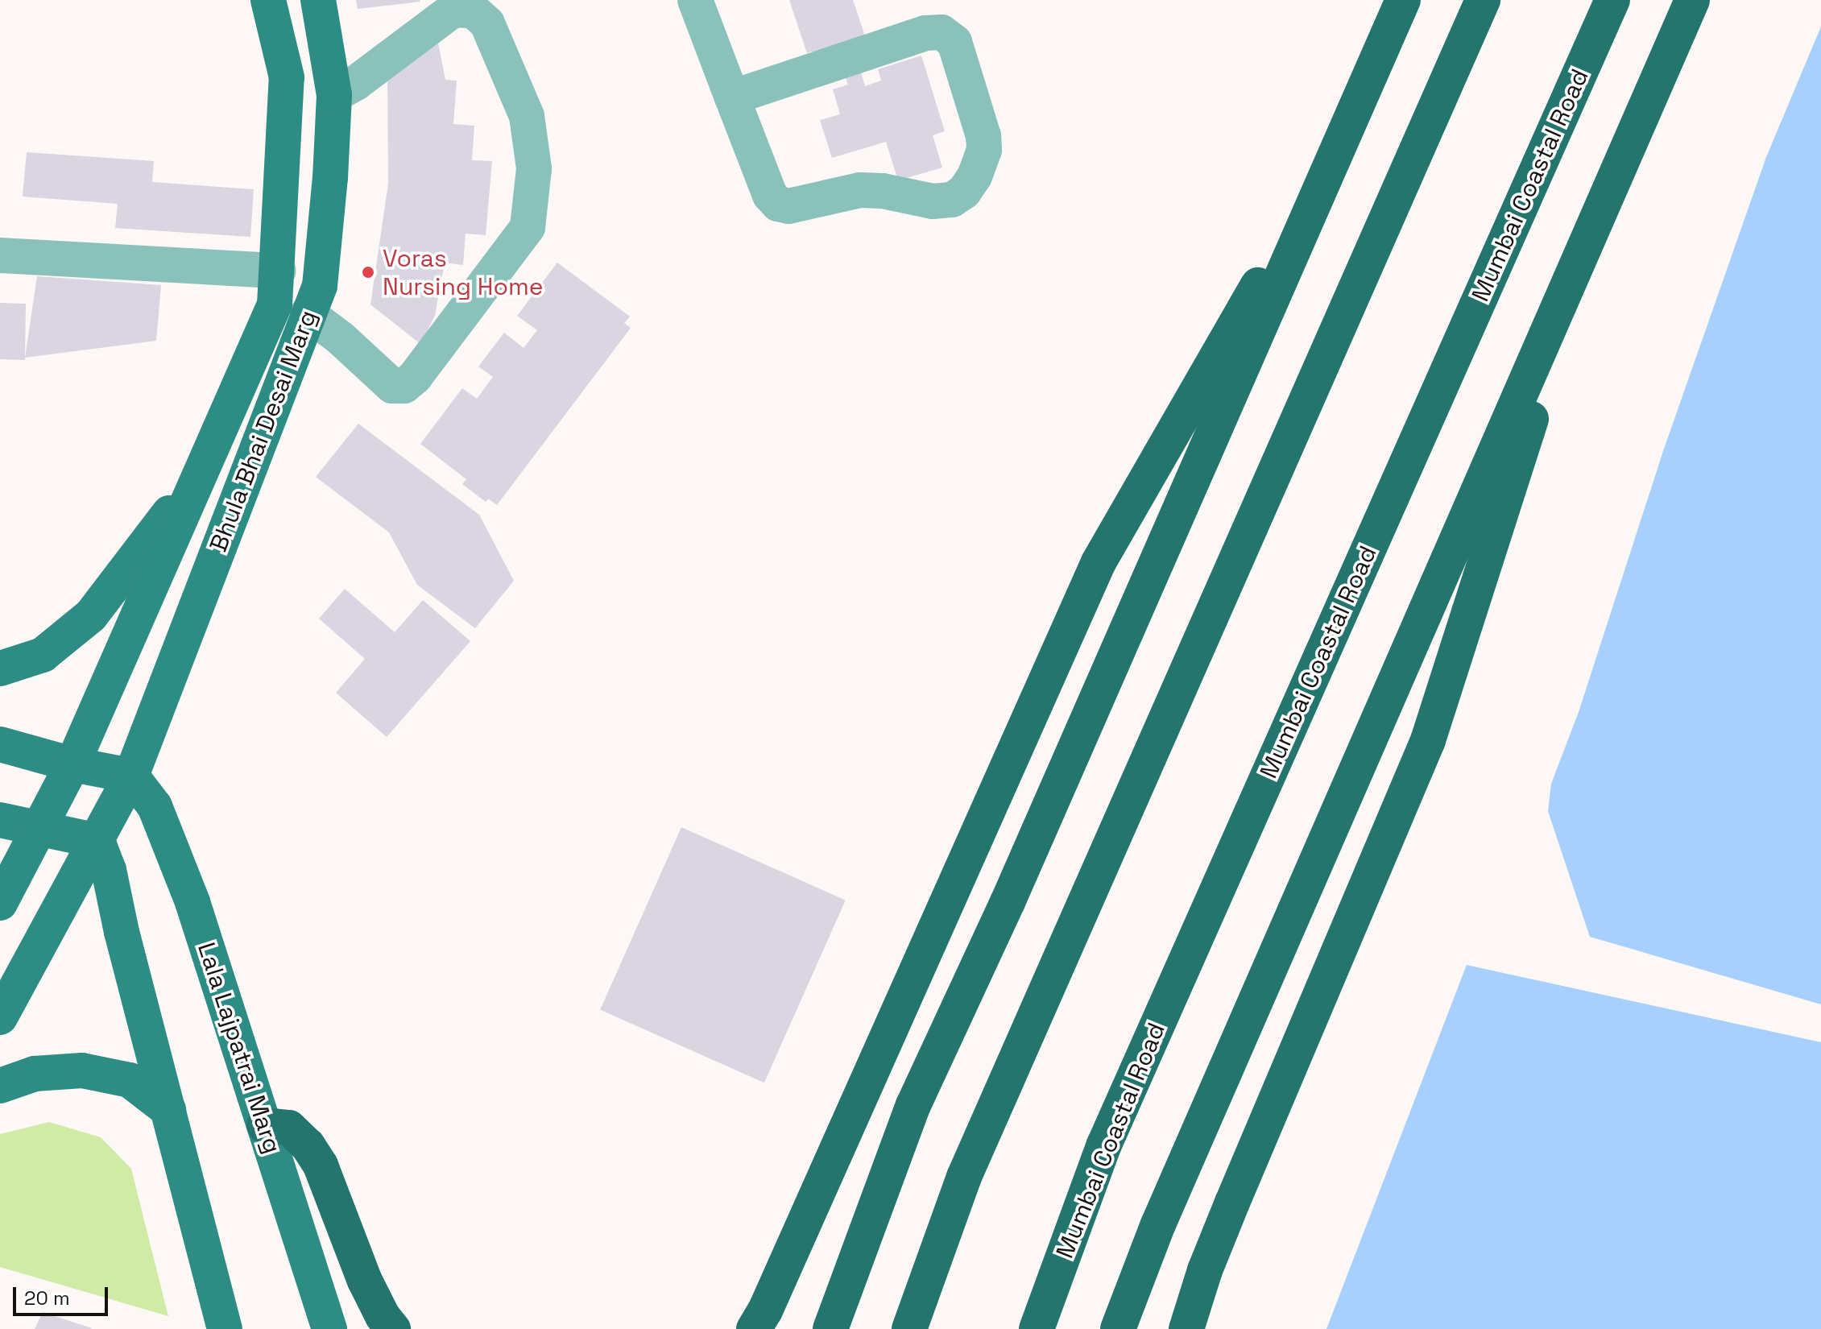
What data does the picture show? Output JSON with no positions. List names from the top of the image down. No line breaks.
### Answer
{"streets":{"highway":["Mumbai Coastal Road"],"main road":["Bhula Bhai Desai Marg","Lala Lajpatrai Marg"]},"crossings":[["Bhula Bhai Desai Marg","Lala Lajpatrai Marg"]],"places":["Voras Nursing Home"],"scale_bar":"20 m"}
